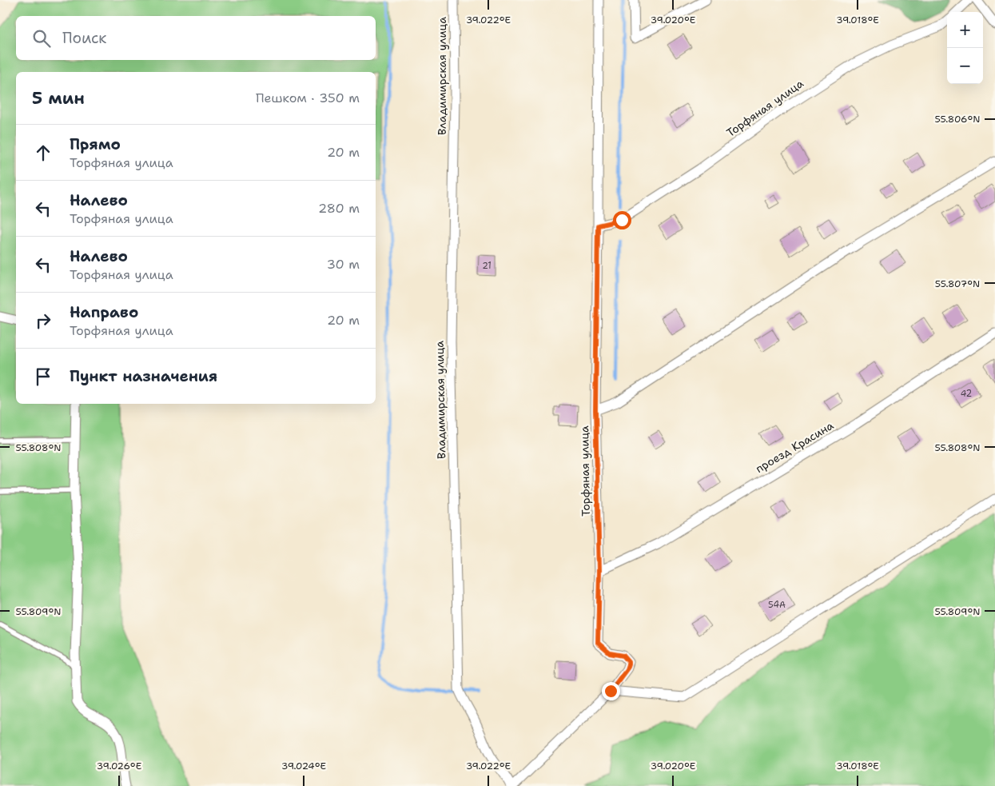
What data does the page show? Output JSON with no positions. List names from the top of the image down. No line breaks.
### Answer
{"streets":{"street":["Владимирская улица","Торфяная улица","проезд Красина"]},"crossings":[["Торфяная улица","проезд Красина"]],"house_numbers":["21","42","54А"],"page":{"map_buttons":["+","−"],"search":"Поиск","heading":["5 мин","Пешком · 350 m"],"list":[["Прямо","Торфяная улица","20 m"],["Налево","Торфяная улица","280 m"],["Налево","Торфяная улица","30 m"],["Направо","Торфяная улица","20 m"],"Пункт назначения"]},"coordinates":["39.022°E","39.020°E","39.018°E","55.806°N","55.807°N","55.808°N","55.809°N","39.026°E","39.024°E"]}
